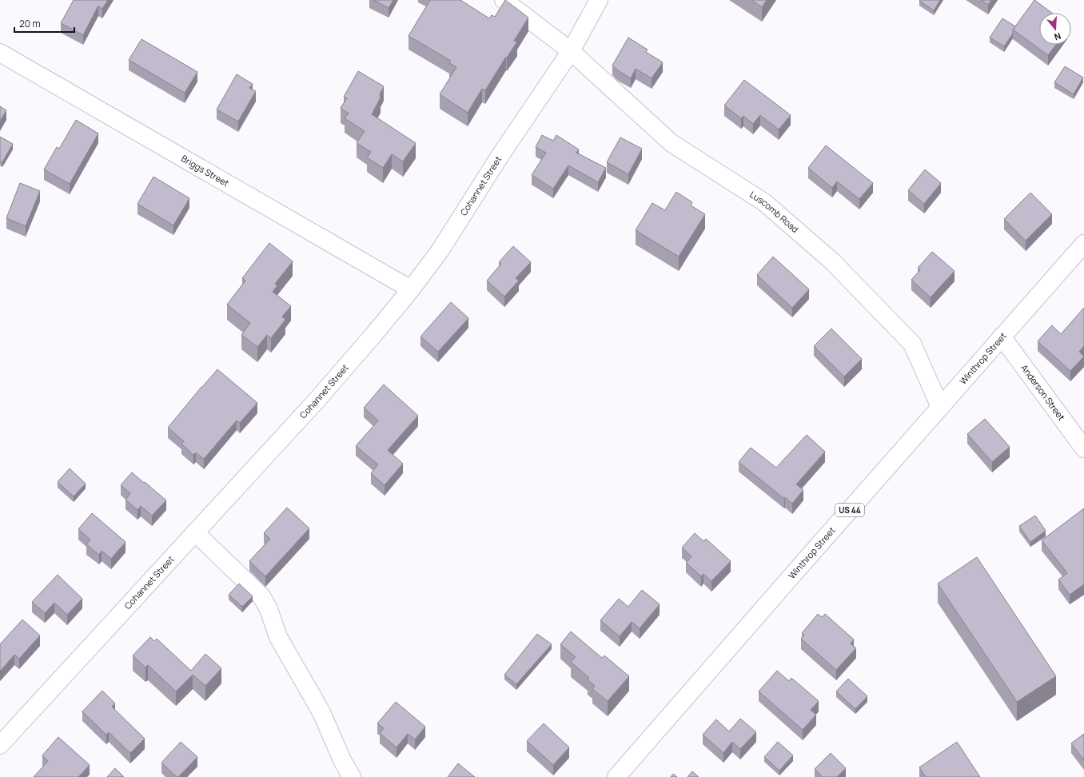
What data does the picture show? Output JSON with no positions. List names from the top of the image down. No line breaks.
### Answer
{"streets":{"main road":["Briggs Street","Cohannet Street","Luscomb Road","Winthrop Street","Anderson Street","US 44"]},"crossings":[["Briggs Street","Cohannet Street"],["Cohannet Street","Luscomb Road"],["Luscomb Road","Winthrop Street"],["Winthrop Street","Anderson Street"]],"scale_bar":"20 m","north":"bottom"}
